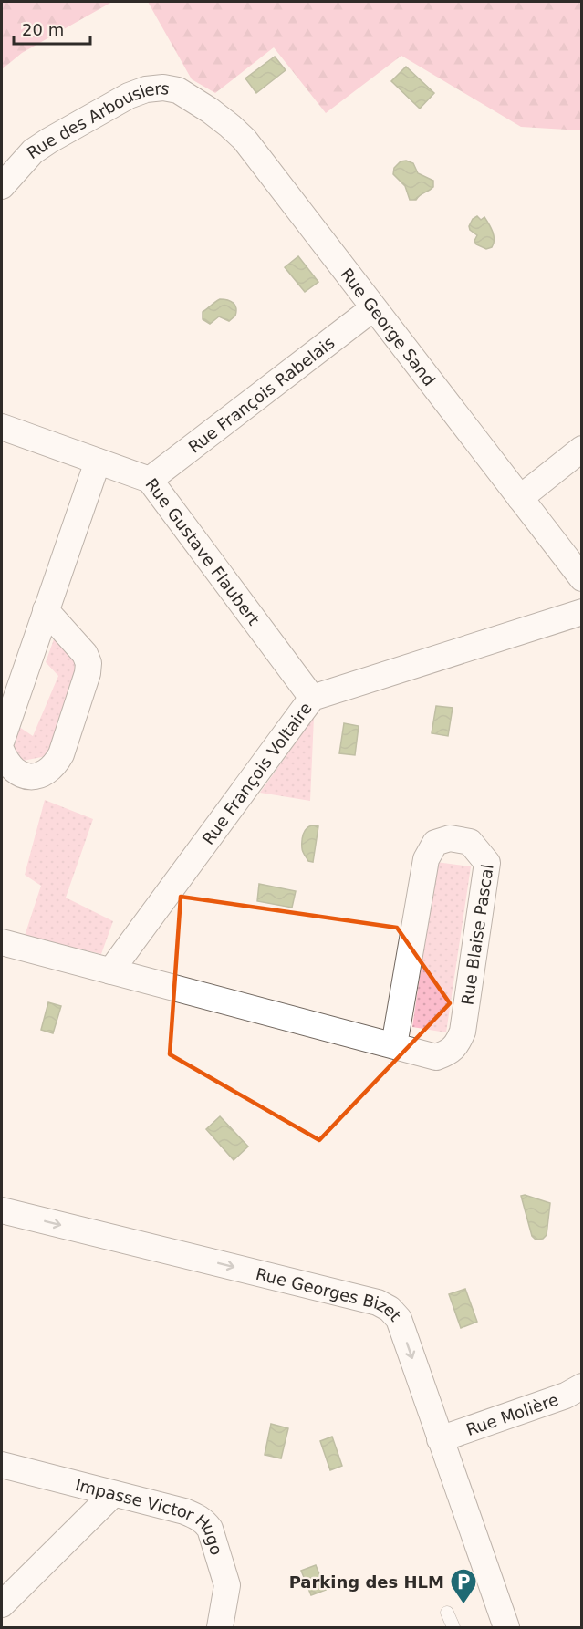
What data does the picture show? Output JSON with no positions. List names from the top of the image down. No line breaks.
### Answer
{"streets":{"street":["Rue des Arbousiers","Rue George Sand","Rue François Rabelais","Rue Gustave Flaubert","Rue François Voltaire","Rue Blaise Pascal","Rue Georges Bizet","Rue Molière","Impasse Victor Hugo"]},"crossings":[["Rue des Arbousiers","Rue George Sand"],["Rue George Sand","Rue François Rabelais"],["Rue François Rabelais","Rue Gustave Flaubert"],["Rue Gustave Flaubert","Rue François Voltaire"],["Rue François Voltaire","Rue Blaise Pascal"],["Rue Georges Bizet","Rue Molière"]],"one_way":["Rue Georges Bizet"],"places":{"parking":["Parking des HLM"]},"scale_bar":"20 m"}
